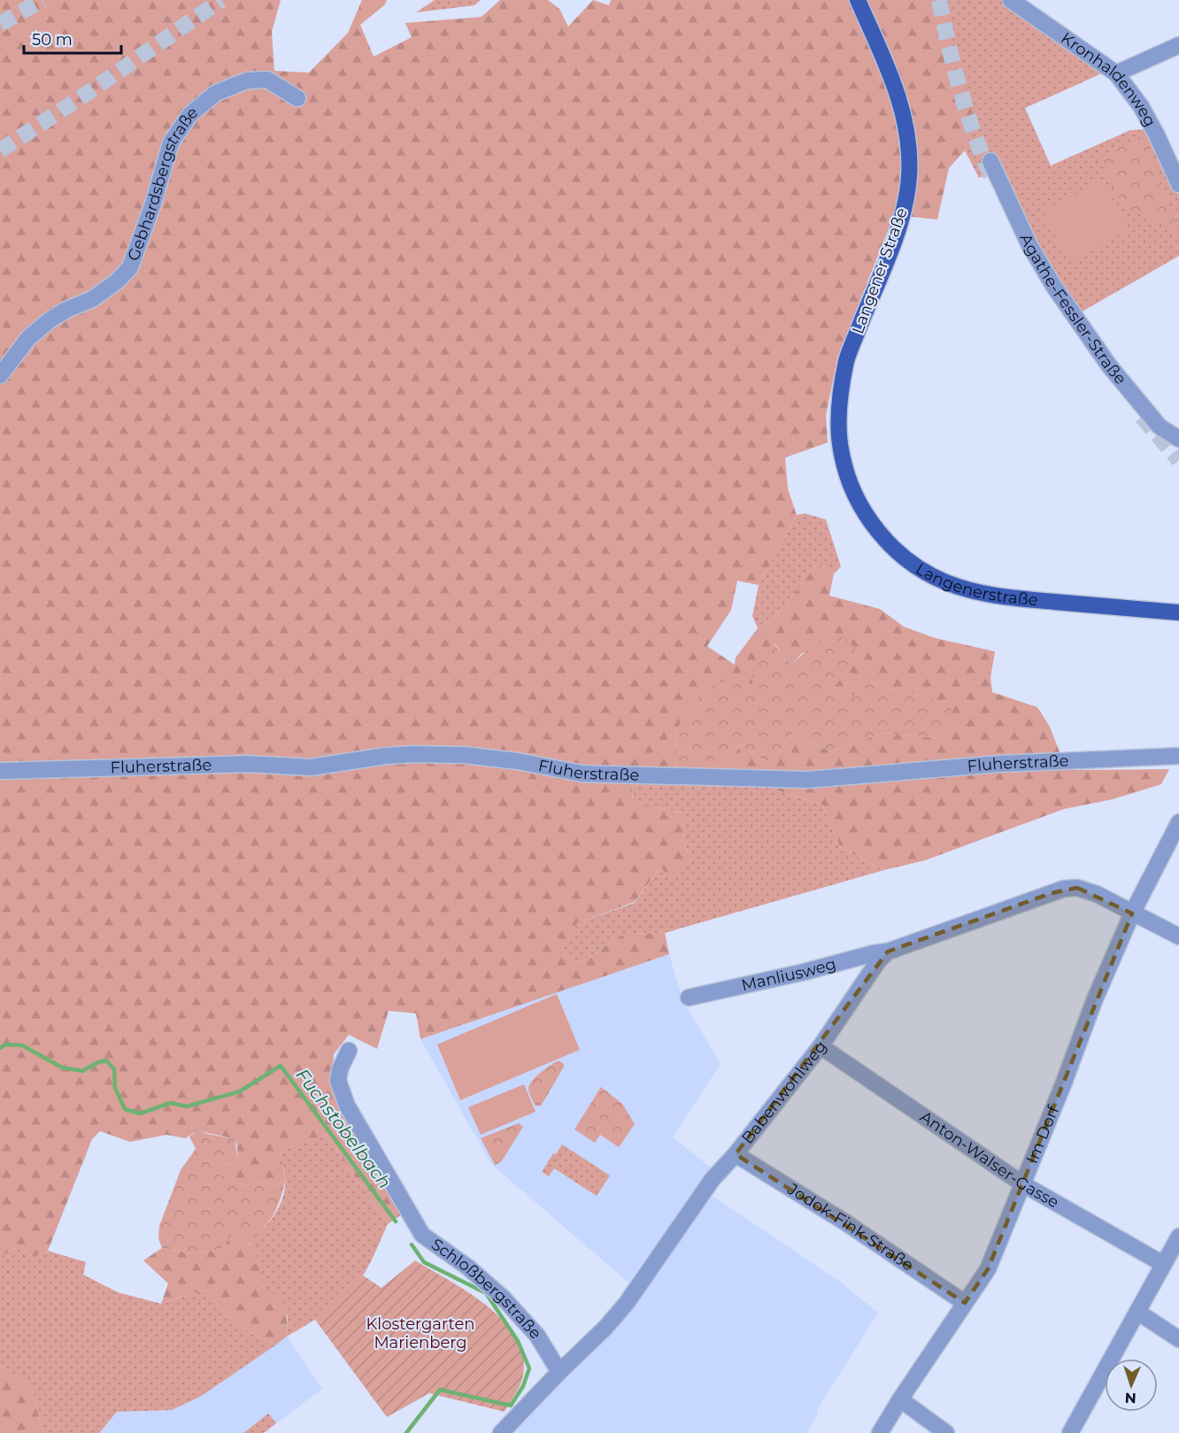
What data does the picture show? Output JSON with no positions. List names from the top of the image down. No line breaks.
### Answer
{"streets":{"main road":["Langener Straße","Langenerstraße"],"street":["Kronhaldenweg","Gebhardsbergstraße","Agathe-Fessler-Straße","Fluherstraße","Manliusweg","Babenwohlweg","Im Dorf","Anton-Walser-Gasse","Jodok-Fink-Straße","Schloßbergstraße"]},"crossings":[["Langener Straße","Langenerstraße"],["Manliusweg","Babenwohlweg"],["Babenwohlweg","Anton-Walser-Gasse"],["Babenwohlweg","Jodok-Fink-Straße"],["Babenwohlweg","Schloßbergstraße"],["Im Dorf","Anton-Walser-Gasse"],["Im Dorf","Jodok-Fink-Straße"]],"water":["Fuchstobelbach"],"parks":["Klostergarten Marienberg"],"scale_bar":"50 m","north":"bottom"}
